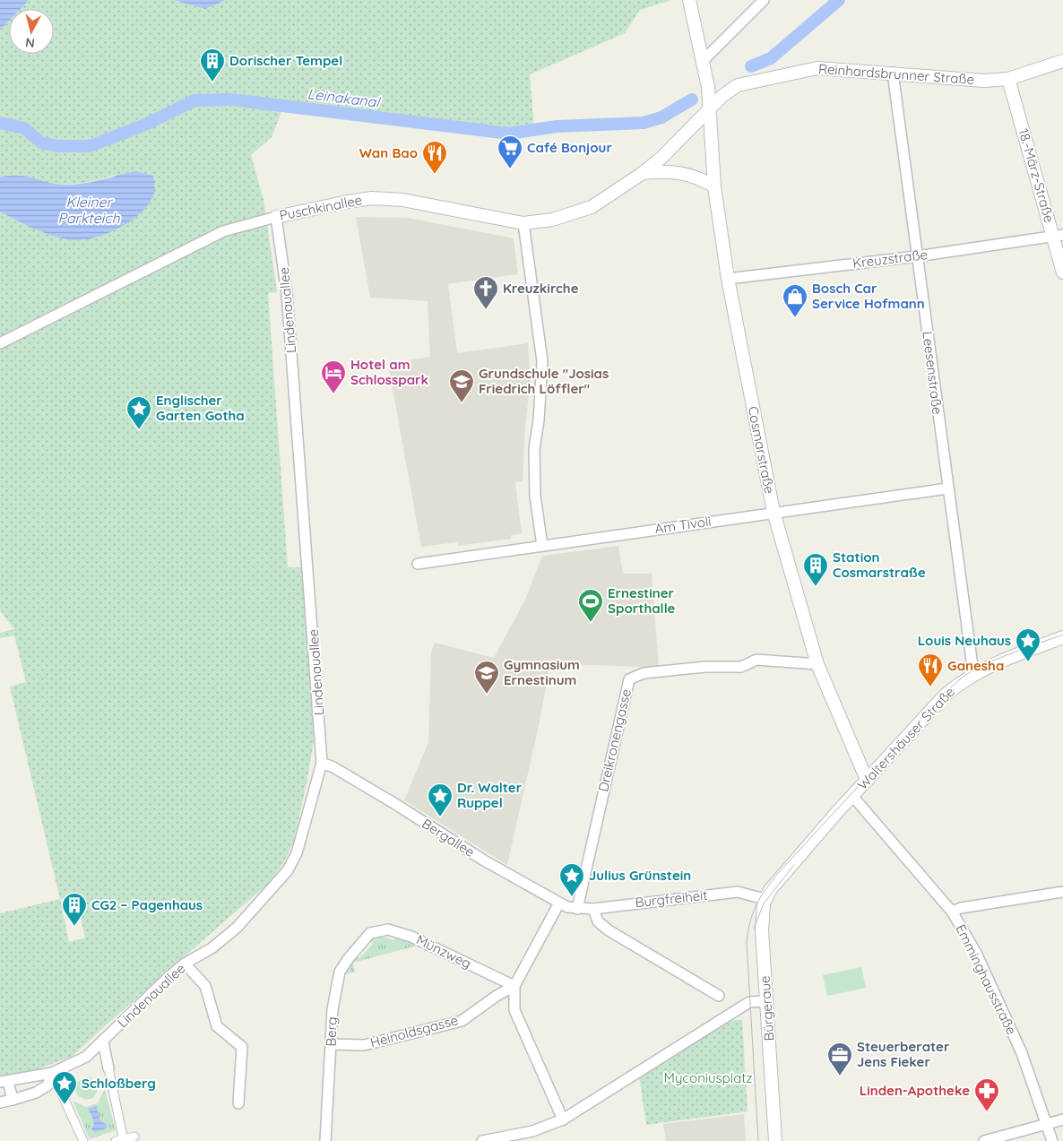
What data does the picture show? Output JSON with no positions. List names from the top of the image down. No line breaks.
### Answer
{"streets":{"street":["Reinhardsbrunner Straße","18.-März-Straße","Puschkinallee","Kreuzstraße","Lindenauallee","Leesenstraße","Cosmarstraße","Am Tivoli","Waltershäuser Straße","Dreikronengasse","Bergallee","Burgfreiheit","Münzweg","Emminghausstraße","Bürgeraue","Berg","Heinoldsgasse"]},"crossings":[["Reinhardsbrunner Straße","18.-März-Straße"],["Reinhardsbrunner Straße","Puschkinallee"],["Reinhardsbrunner Straße","Leesenstraße"],["Reinhardsbrunner Straße","Cosmarstraße"],["18.-März-Straße","Kreuzstraße"],["Puschkinallee","Lindenauallee"],["Puschkinallee","Cosmarstraße"],["Kreuzstraße","Leesenstraße"],["Kreuzstraße","Cosmarstraße"],["Lindenauallee","Bergallee"],["Leesenstraße","Am Tivoli"],["Leesenstraße","Waltershäuser Straße"],["Cosmarstraße","Am Tivoli"],["Cosmarstraße","Waltershäuser Straße"],["Cosmarstraße","Dreikronengasse"],["Waltershäuser Straße","Emminghausstraße"],["Waltershäuser Straße","Bürgeraue"],["Dreikronengasse","Bergallee"],["Dreikronengasse","Burgfreiheit"],["Bergallee","Burgfreiheit"],["Burgfreiheit","Bürgeraue"],["Münzweg","Berg"],["Münzweg","Heinoldsgasse"],["Berg","Heinoldsgasse"]],"water":["Leinakanal","Kleiner Parkteich"],"parks":["Myconiusplatz"],"places":{"building":["Dorischer Tempel","Station Cosmarstraße","CG2 – Pagenhaus"],"supermarket":["Café Bonjour"],"restaurant":["Wan Bao","Ganesha"],"church":["Kreuzkirche"],"shop":["Bosch Car Service Hofmann"],"hotel":["Hotel am Schlosspark"],"school or university":["Grundschule \"Josias Friedrich Löffler\"","Gymnasium Ernestinum"],"place":["Englischer Garten Gotha","Louis Neuhaus","Dr. Walter Ruppel","Julius Grünstein","Schloßberg"],"sports":["Ernestiner Sporthalle"],"office":["Steuerberater Jens Fieker"],"pharmacy":["Linden-Apotheke"]},"north":"bottom"}
